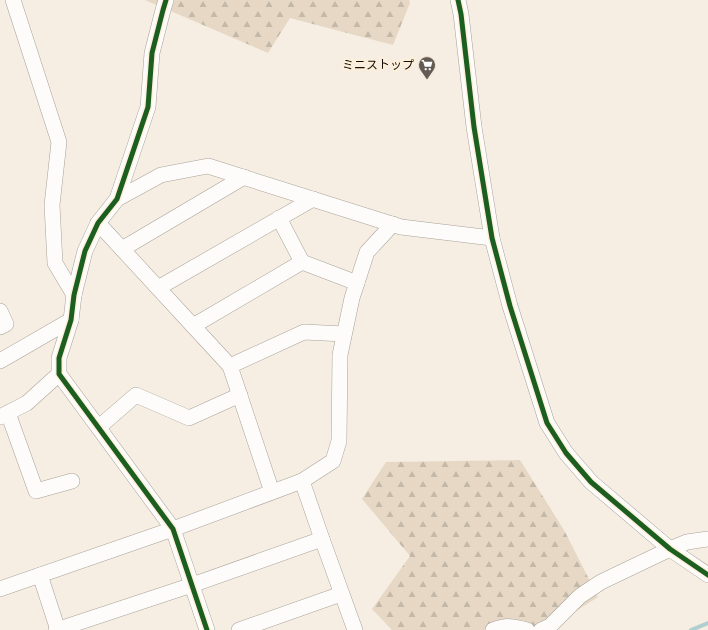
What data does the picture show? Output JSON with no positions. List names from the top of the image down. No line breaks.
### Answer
{"places":{"supermarket":["ミニストップ"]}}
